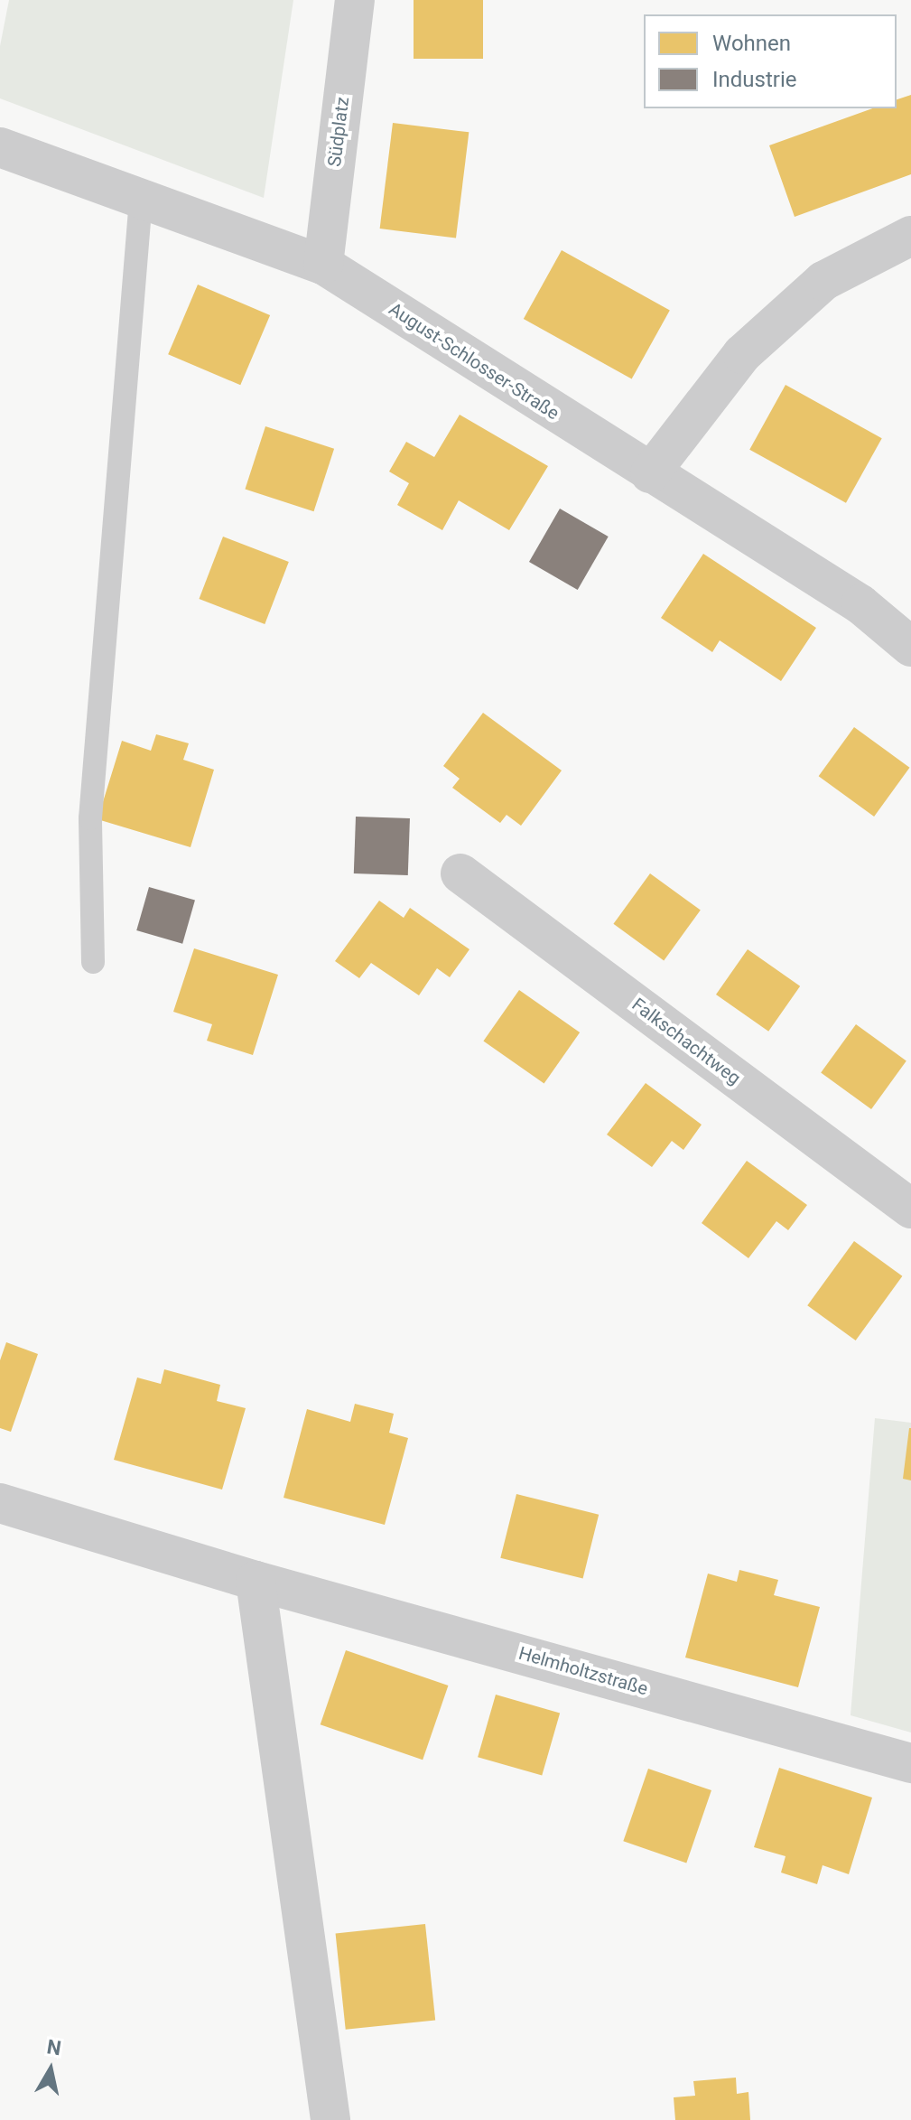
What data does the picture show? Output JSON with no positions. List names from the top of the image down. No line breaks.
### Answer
{"streets":{"street":["Südplatz","August-Schlosser-Straße","Falkschachtweg","Helmholtzstraße"]},"crossings":[["Südplatz","August-Schlosser-Straße"]],"legend":["Wohnen","Industrie"],"north":"top"}
